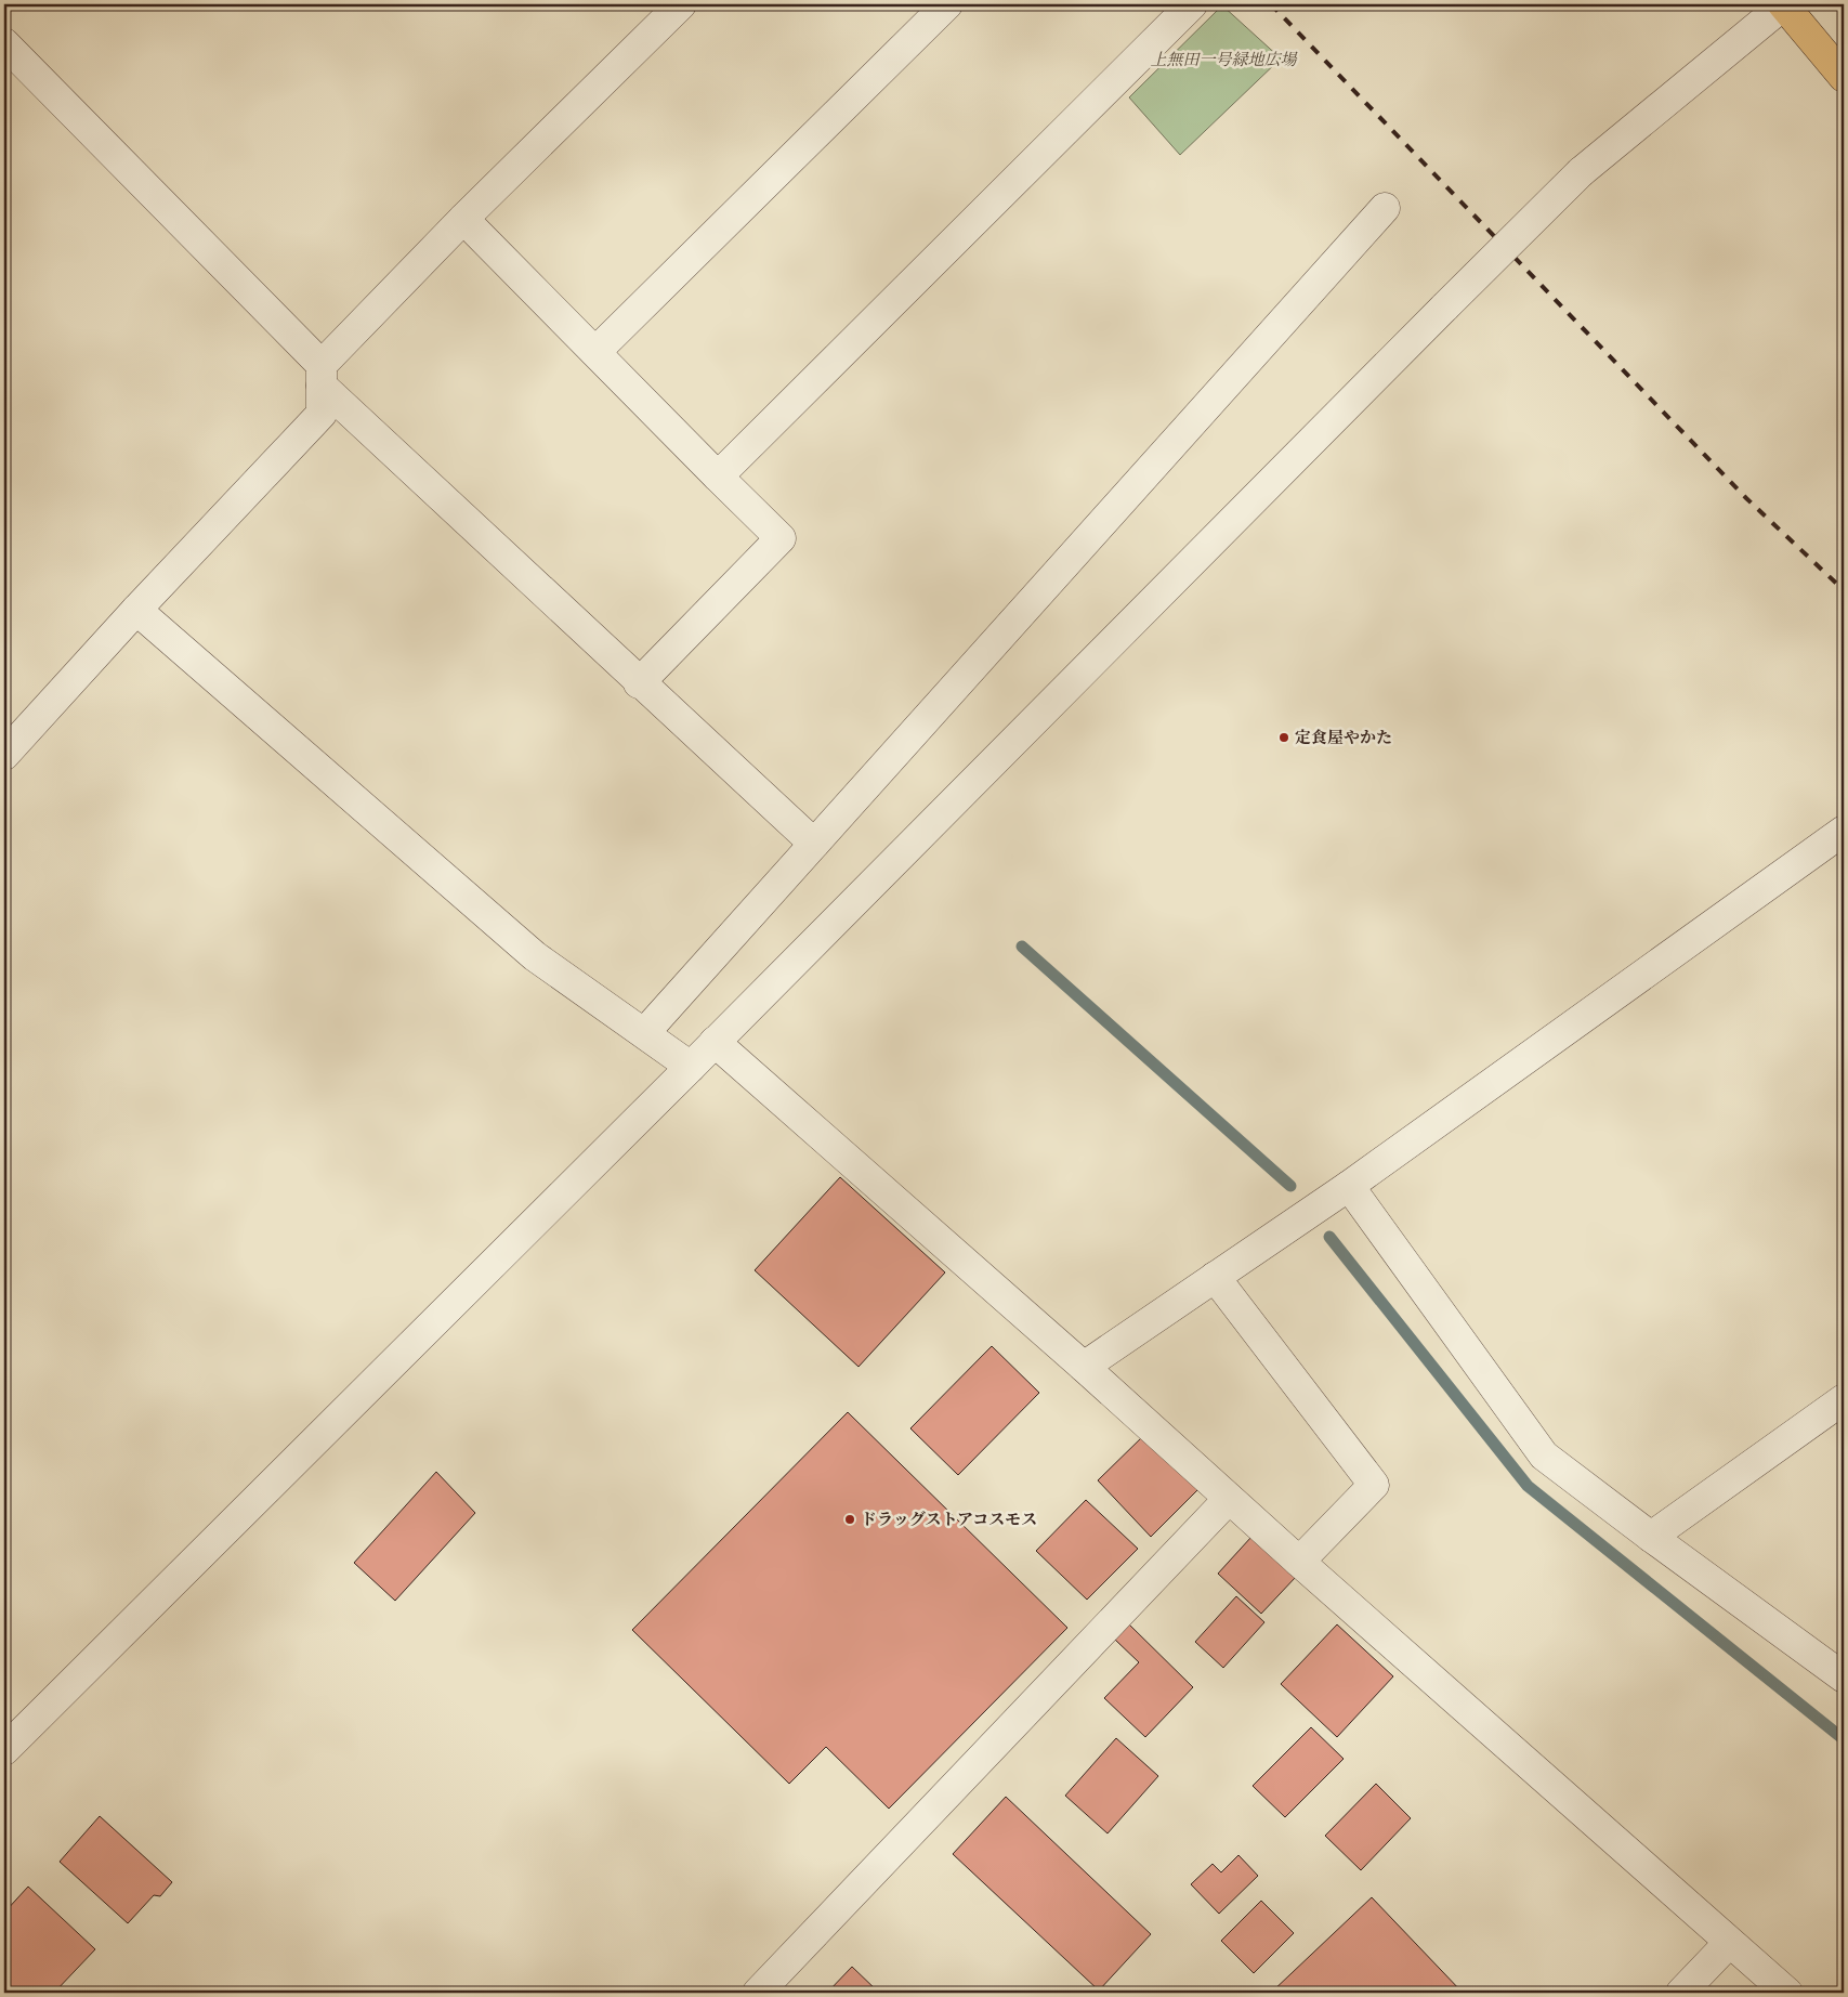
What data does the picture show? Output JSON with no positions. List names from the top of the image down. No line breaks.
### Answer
{"parks":["上無田一号緑地広場"],"places":["定食屋やかた","ドラッグストアコスモス"]}
